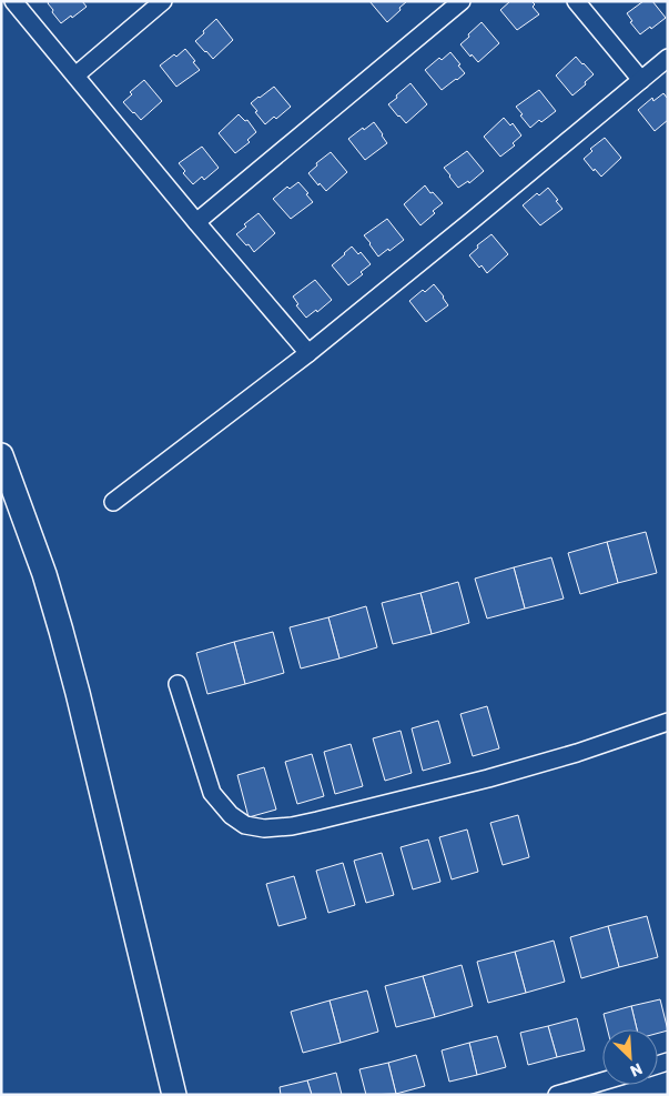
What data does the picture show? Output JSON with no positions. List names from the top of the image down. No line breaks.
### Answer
{"north":"bottom right"}
